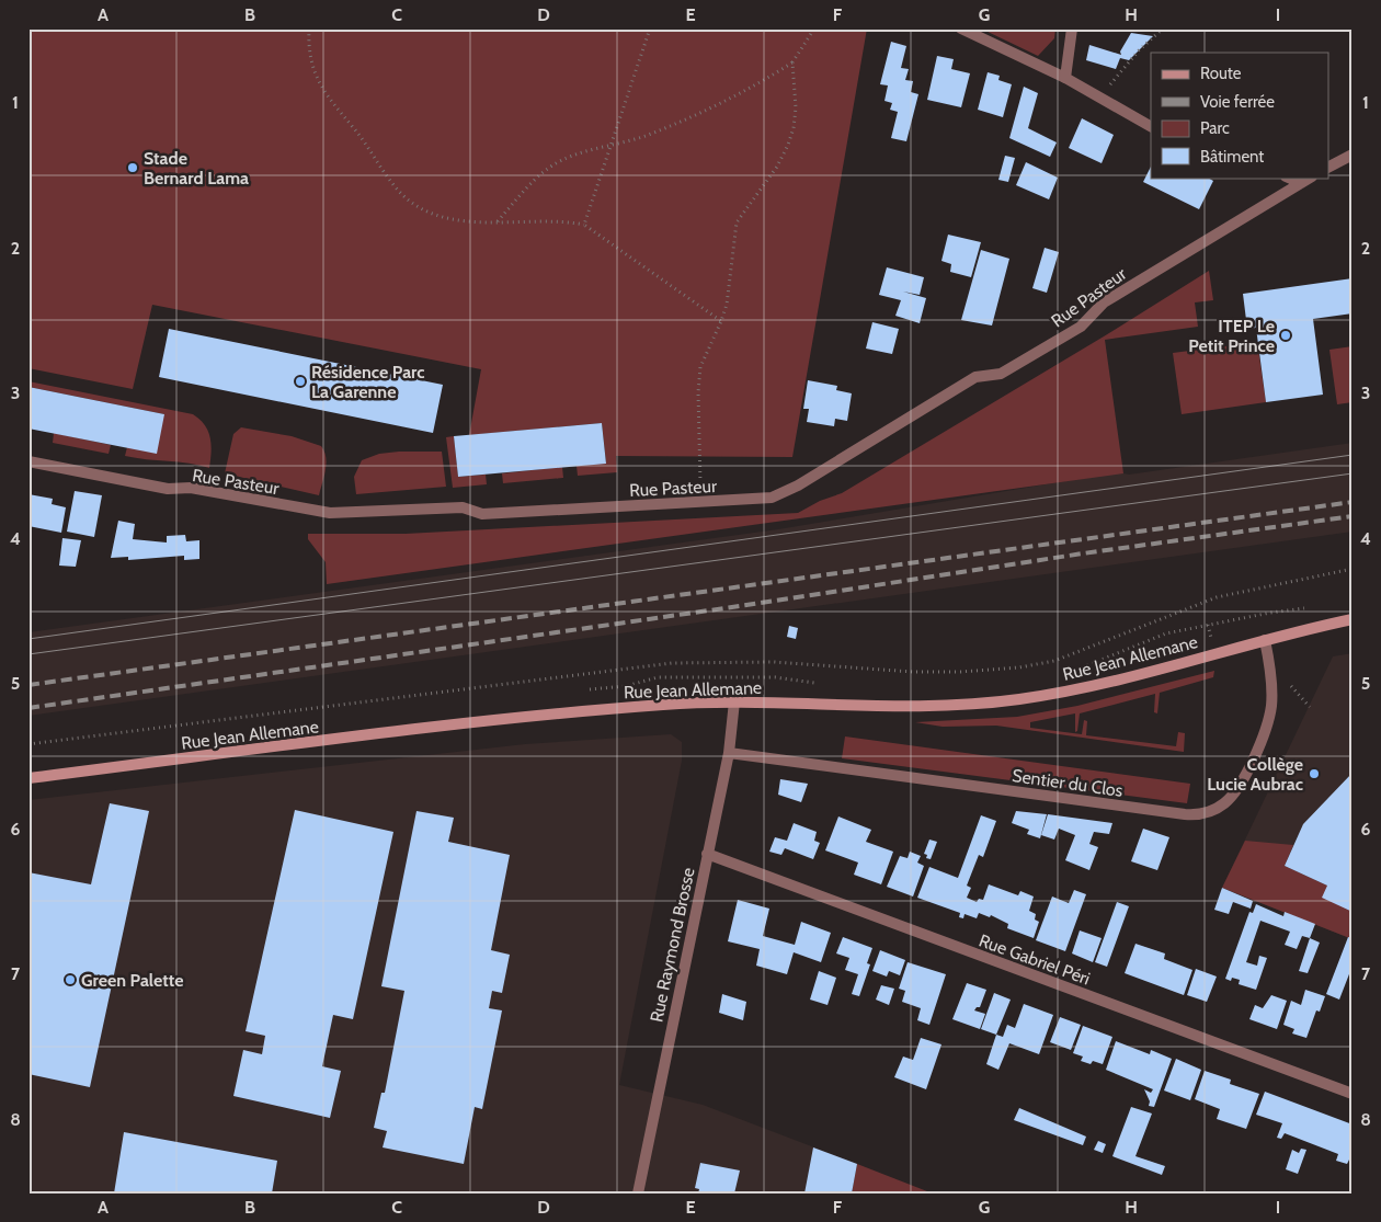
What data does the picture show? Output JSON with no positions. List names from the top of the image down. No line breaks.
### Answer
{"streets":{"street":["Rue Pasteur","Rue Jean Allemane","Sentier du Clos","Rue Raymond Brosse","Rue Gabriel Péri"]},"crossings":[["Rue Jean Allemane","Sentier du Clos"],["Rue Jean Allemane","Rue Raymond Brosse"],["Sentier du Clos","Rue Raymond Brosse"],["Rue Raymond Brosse","Rue Gabriel Péri"]],"places":["Stade Bernard Lama","ITEP Le Petit Prince","Résidence Parc La Garenne","Collège Lucie Aubrac","Green Palette"],"legend":["Route","Voie ferrée","Parc","Bâtiment"],"grid":{"columns":["A","B","C","D","E","F","G","H","I"],"rows":["1","2","3","4","5","6","7","8"]}}
